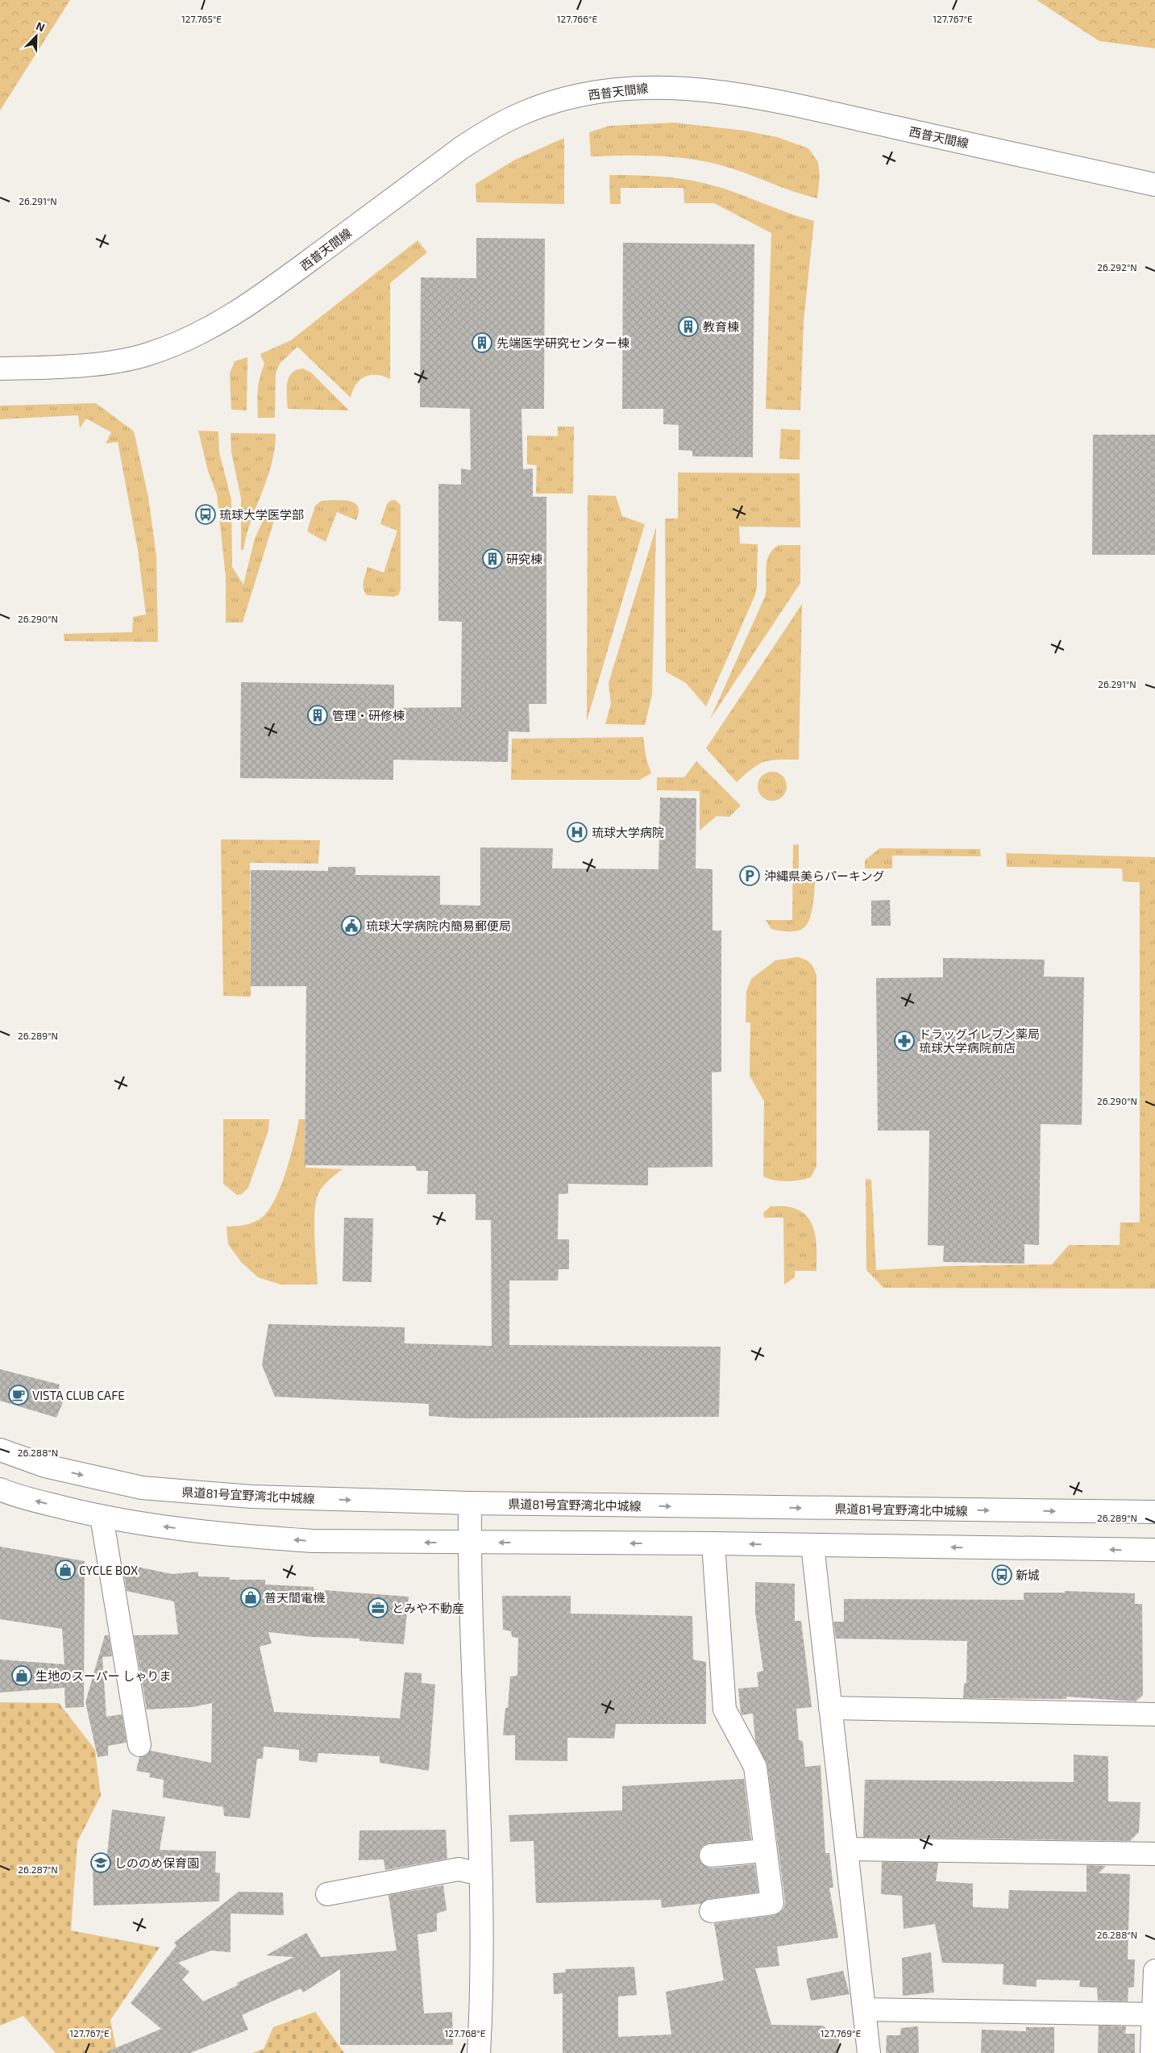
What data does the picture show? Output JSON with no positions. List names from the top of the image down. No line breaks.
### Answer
{"streets":{"street":["西普天間線","県道81号宜野湾北中城線"]},"places":{"building":["教育棟","先端医学研究センター棟","研究棟","管理・研修棟"],"bus stop":["琉球大学医学部","新城"],"hospital":["琉球大学病院"],"parking":["沖縄県美らパーキング"],"public building":["琉球大学病院内簡易郵便局"],"pharmacy":["ドラッグイレブン薬局 琉球大学病院前店"],"cafe":["VISTA CLUB CAFE"],"shop":["CYCLE BOX","普天間電機","生地のスーパー しゃりま"],"office":["とみや不動産"],"school or university":["しののめ保育園"]},"north":"top right","coordinates":["127.765°E","127.766°E","127.767°E","26.291°N","26.292°N","26.290°N","26.289°N","26.288°N","26.287°N","127.768°E","127.769°E"]}
